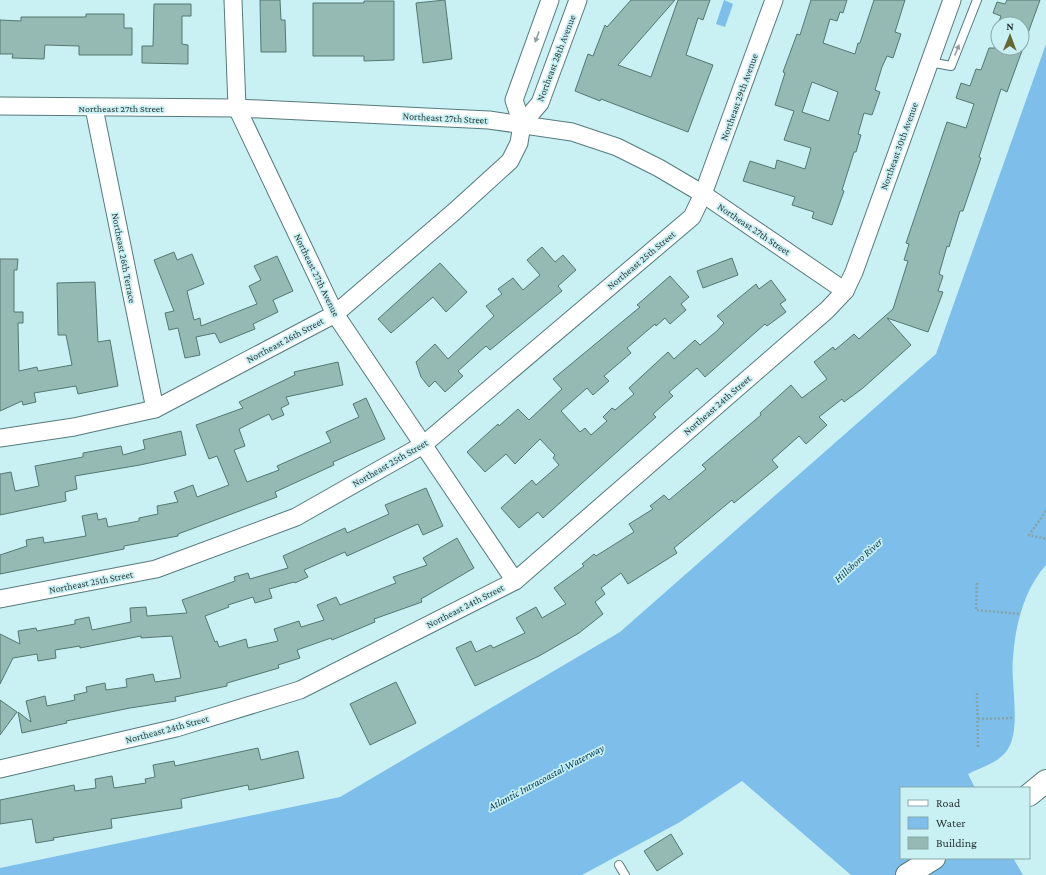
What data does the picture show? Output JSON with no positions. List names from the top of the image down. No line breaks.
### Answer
{"streets":{"street":["Northeast 28th Avenue","Northeast 29th Avenue","Northeast 27th Street","Northeast 30th Avenue","Northeast 26th Terrace","Northeast 25th Street","Northeast 27th Avenue","Northeast 26th Street","Northeast 24th Street"]},"crossings":[["Northeast 28th Avenue","Northeast 27th Street"],["Northeast 28th Avenue","Northeast 26th Street"],["Northeast 29th Avenue","Northeast 27th Street"],["Northeast 29th Avenue","Northeast 25th Street"],["Northeast 27th Street","Northeast 30th Avenue"],["Northeast 27th Street","Northeast 26th Terrace"],["Northeast 27th Street","Northeast 25th Street"],["Northeast 27th Street","Northeast 27th Avenue"],["Northeast 27th Street","Northeast 26th Street"],["Northeast 27th Street","Northeast 24th Street"],["Northeast 30th Avenue","Northeast 24th Street"],["Northeast 26th Terrace","Northeast 26th Street"],["Northeast 25th Street","Northeast 27th Avenue"],["Northeast 27th Avenue","Northeast 26th Street"],["Northeast 27th Avenue","Northeast 24th Street"]],"water":["Hillsboro River","Atlantic Intracoastal Waterway"],"legend":["Road","Water","Building"],"north":"top"}
